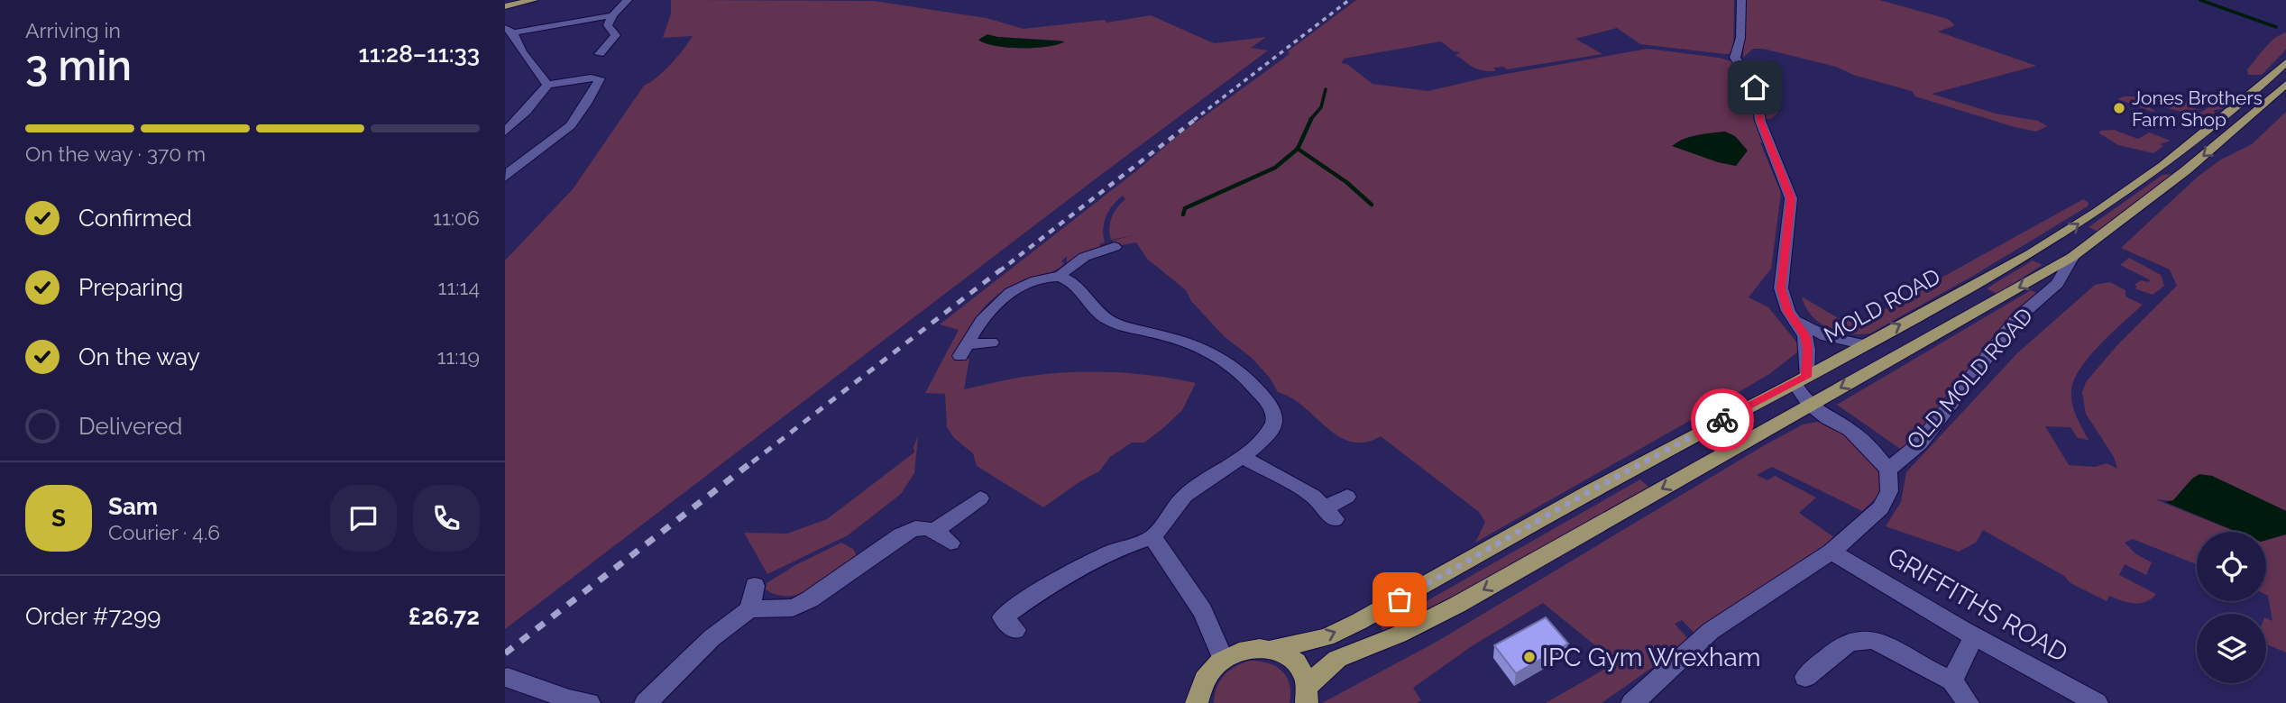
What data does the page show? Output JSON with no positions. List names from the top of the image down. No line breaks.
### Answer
{"streets":{"main road":["MOLD ROAD"],"street":["OLD MOLD ROAD","GRIFFITHS ROAD"]},"crossings":[["MOLD ROAD","OLD MOLD ROAD"],["OLD MOLD ROAD","GRIFFITHS ROAD"]],"places":["Jones Brothers Farm Shop","IPC Gym Wrexham"],"page":{"heading":["3 min","Arriving in","11:28–11:33"],"panel":["Sam","Courier · 4.6","Order #7299","£26.72"],"bar":"On the way · 370 m","list":[["Confirmed","11:06"],["Preparing","11:14"],["On the way","11:19"],"Delivered"],"round":"S"}}
